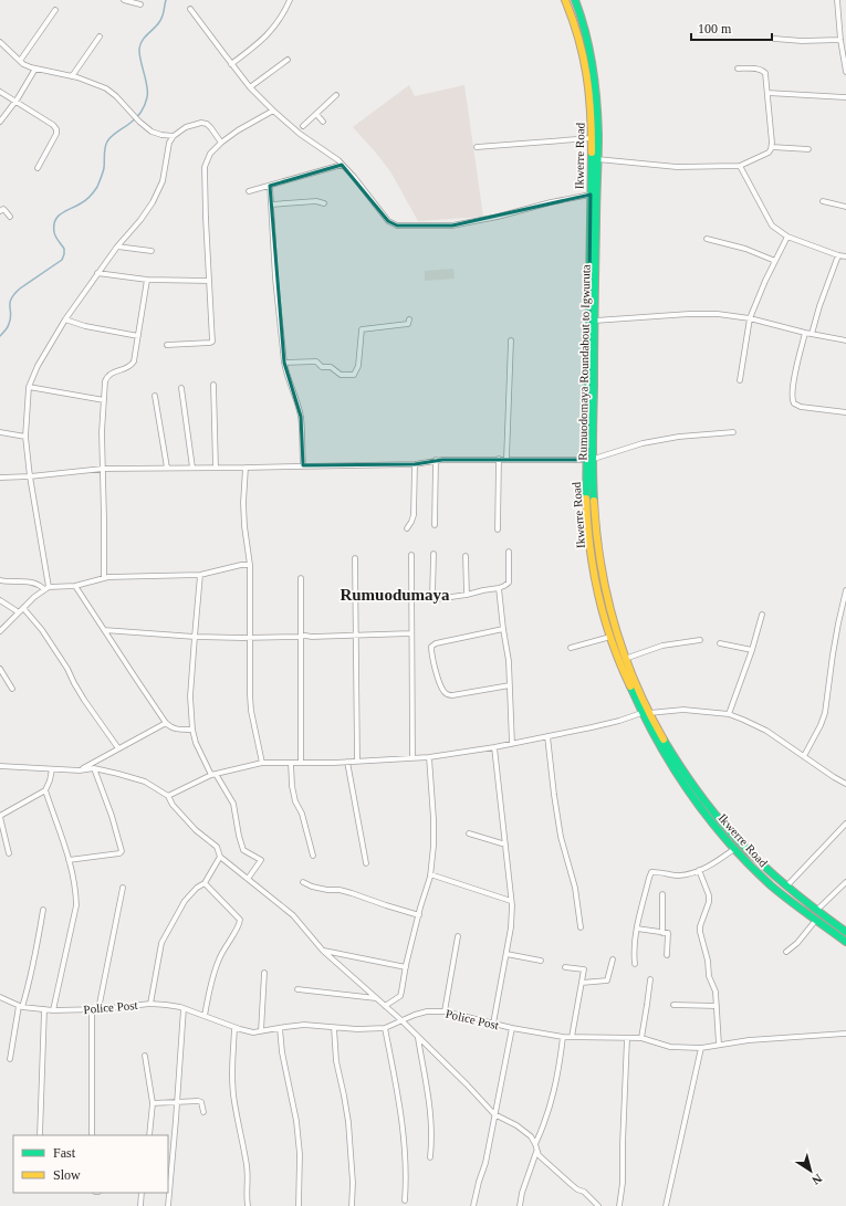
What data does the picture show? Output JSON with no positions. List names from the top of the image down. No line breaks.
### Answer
{"streets":{"main road":["Ikwerre Road","Rumuodomaya Roundabout to Igwuruta"],"street":["Police Post"]},"crossings":[["Ikwerre Road","Rumuodomaya Roundabout to Igwuruta"]],"districts":["Rumuodumaya"],"legend":["Fast","Slow"],"scale_bar":"100 m","north":"bottom right"}
